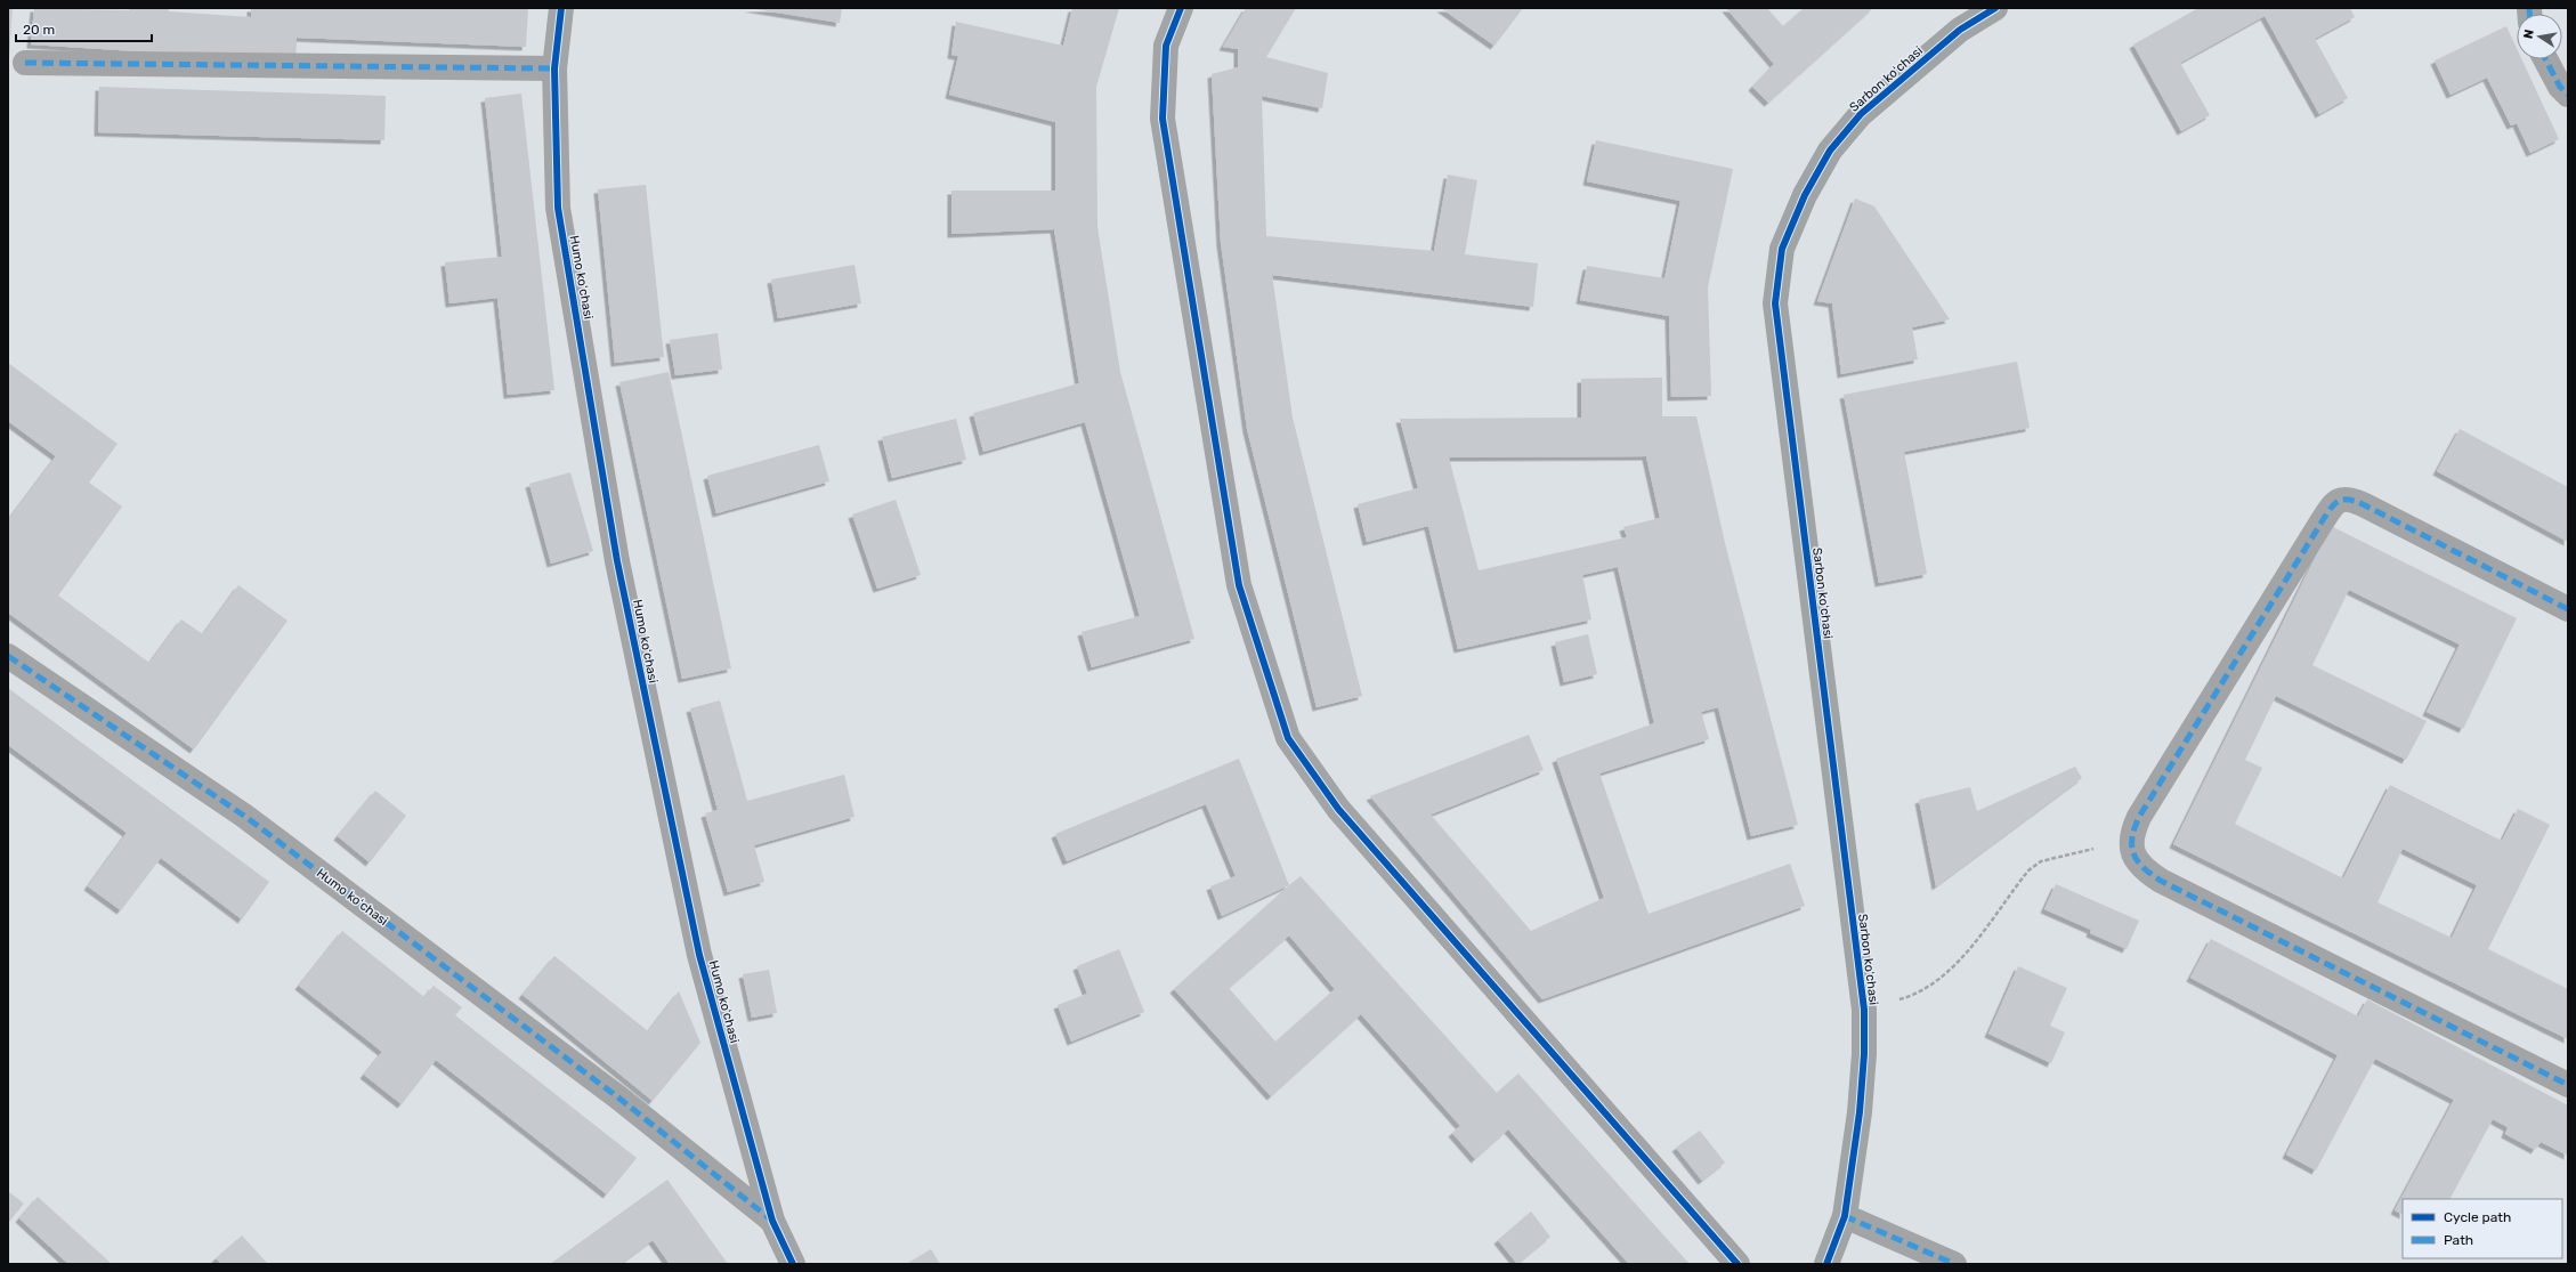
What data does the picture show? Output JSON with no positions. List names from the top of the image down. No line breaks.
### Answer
{"streets":{"street":["Sarbon koʻchasi","Humo koʻchasi"]},"legend":["Cycle path","Path"],"scale_bar":"20 m","north":"left"}
